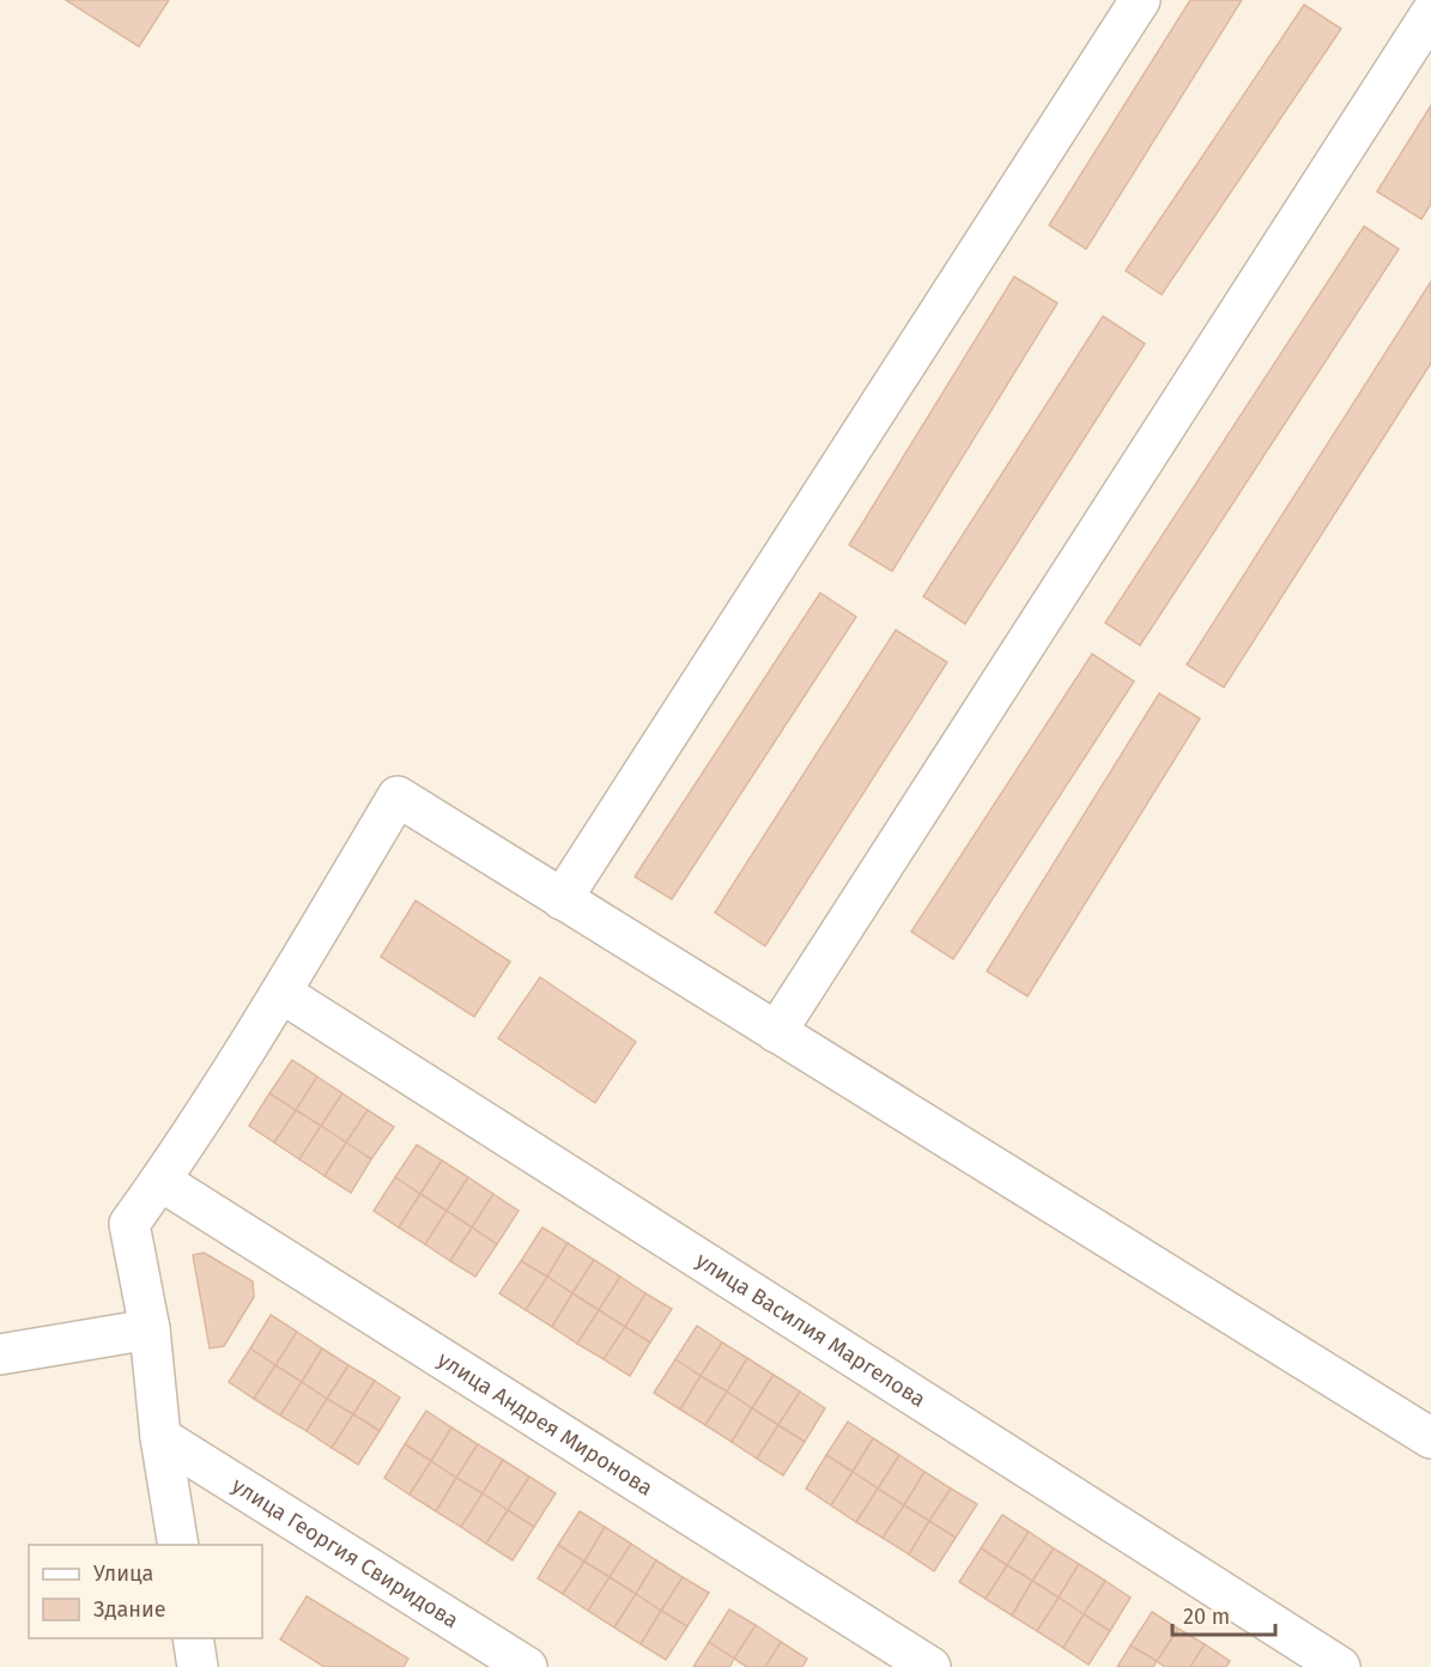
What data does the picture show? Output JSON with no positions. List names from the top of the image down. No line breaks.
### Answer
{"streets":{"street":["улица Василия Маргелова","улица Андрея Миронова","улица Георгия Свиридова"]},"legend":["Улица","Здание"],"scale_bar":"20 m"}
